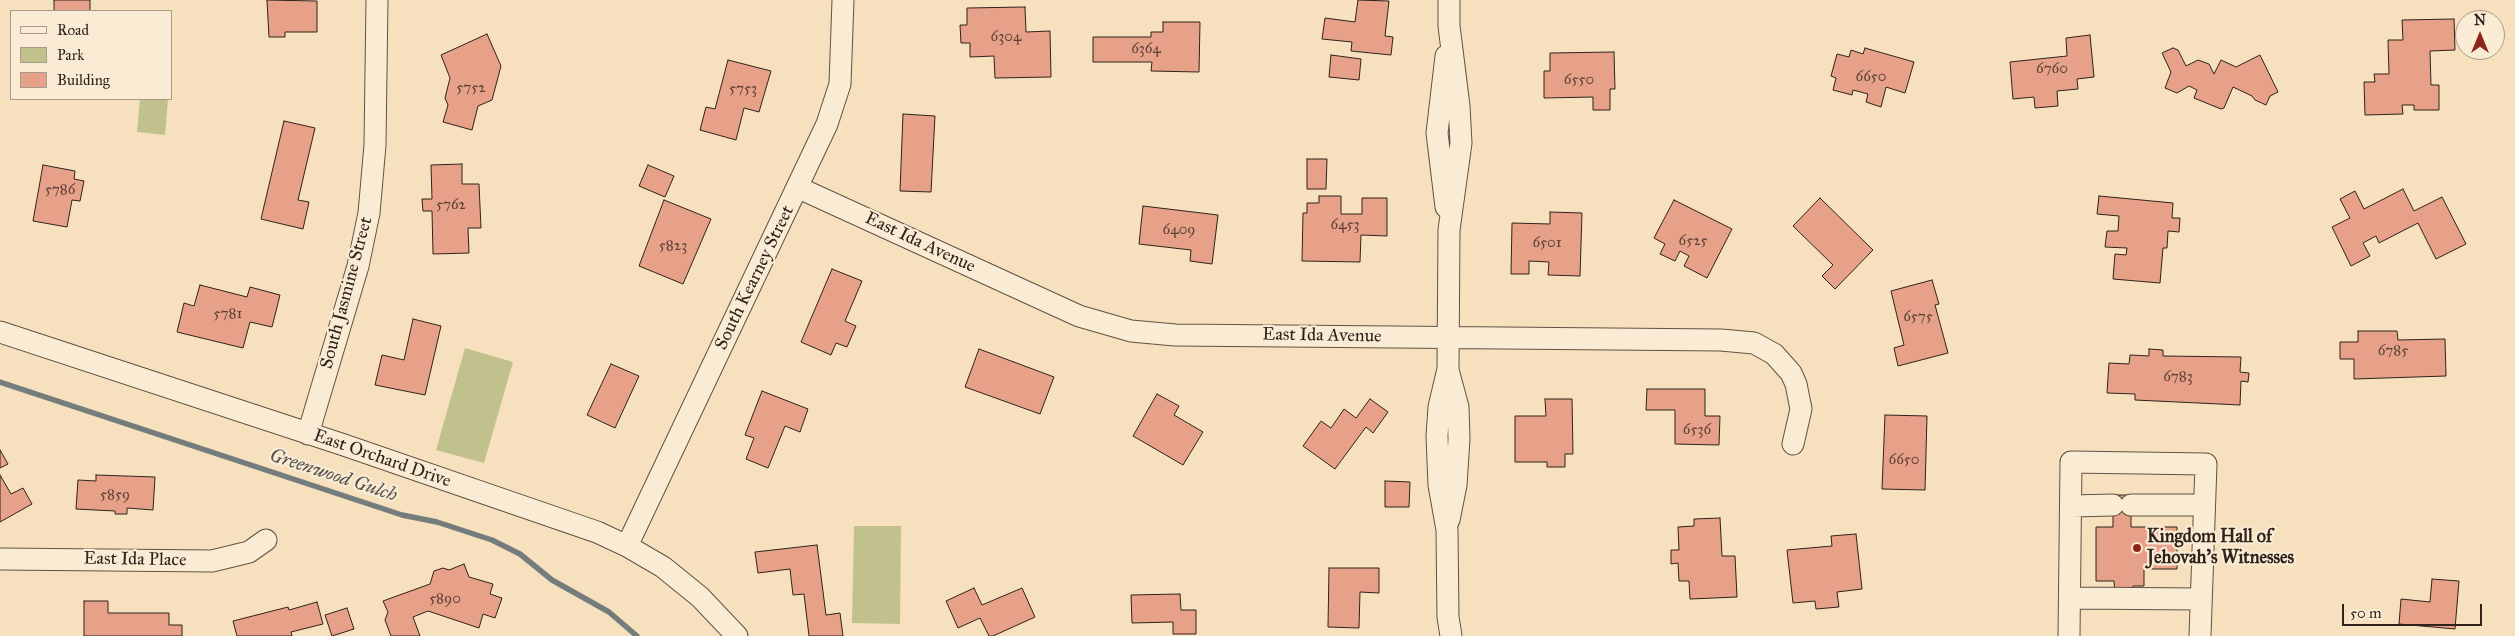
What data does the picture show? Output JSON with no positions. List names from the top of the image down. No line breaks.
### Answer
{"streets":{"street":["East Ida Avenue","South Kearney Street","South Jasmine Street","East Orchard Drive","East Ida Place"]},"crossings":[["East Ida Avenue","South Kearney Street"],["South Kearney Street","East Orchard Drive"],["South Jasmine Street","East Orchard Drive"]],"water":["Greenwood Gulch"],"places":["Kingdom Hall of Jehovah's Witnesses"],"house_numbers":["6304","6364","6760","6650","6550","5752","5753","5786","5762","6453","6409","6525","6501","5823","5781","6575","6785","6783","6536","6650","5859","5890"],"legend":["Road","Park","Building"],"scale_bar":"50 m","north":"top"}
